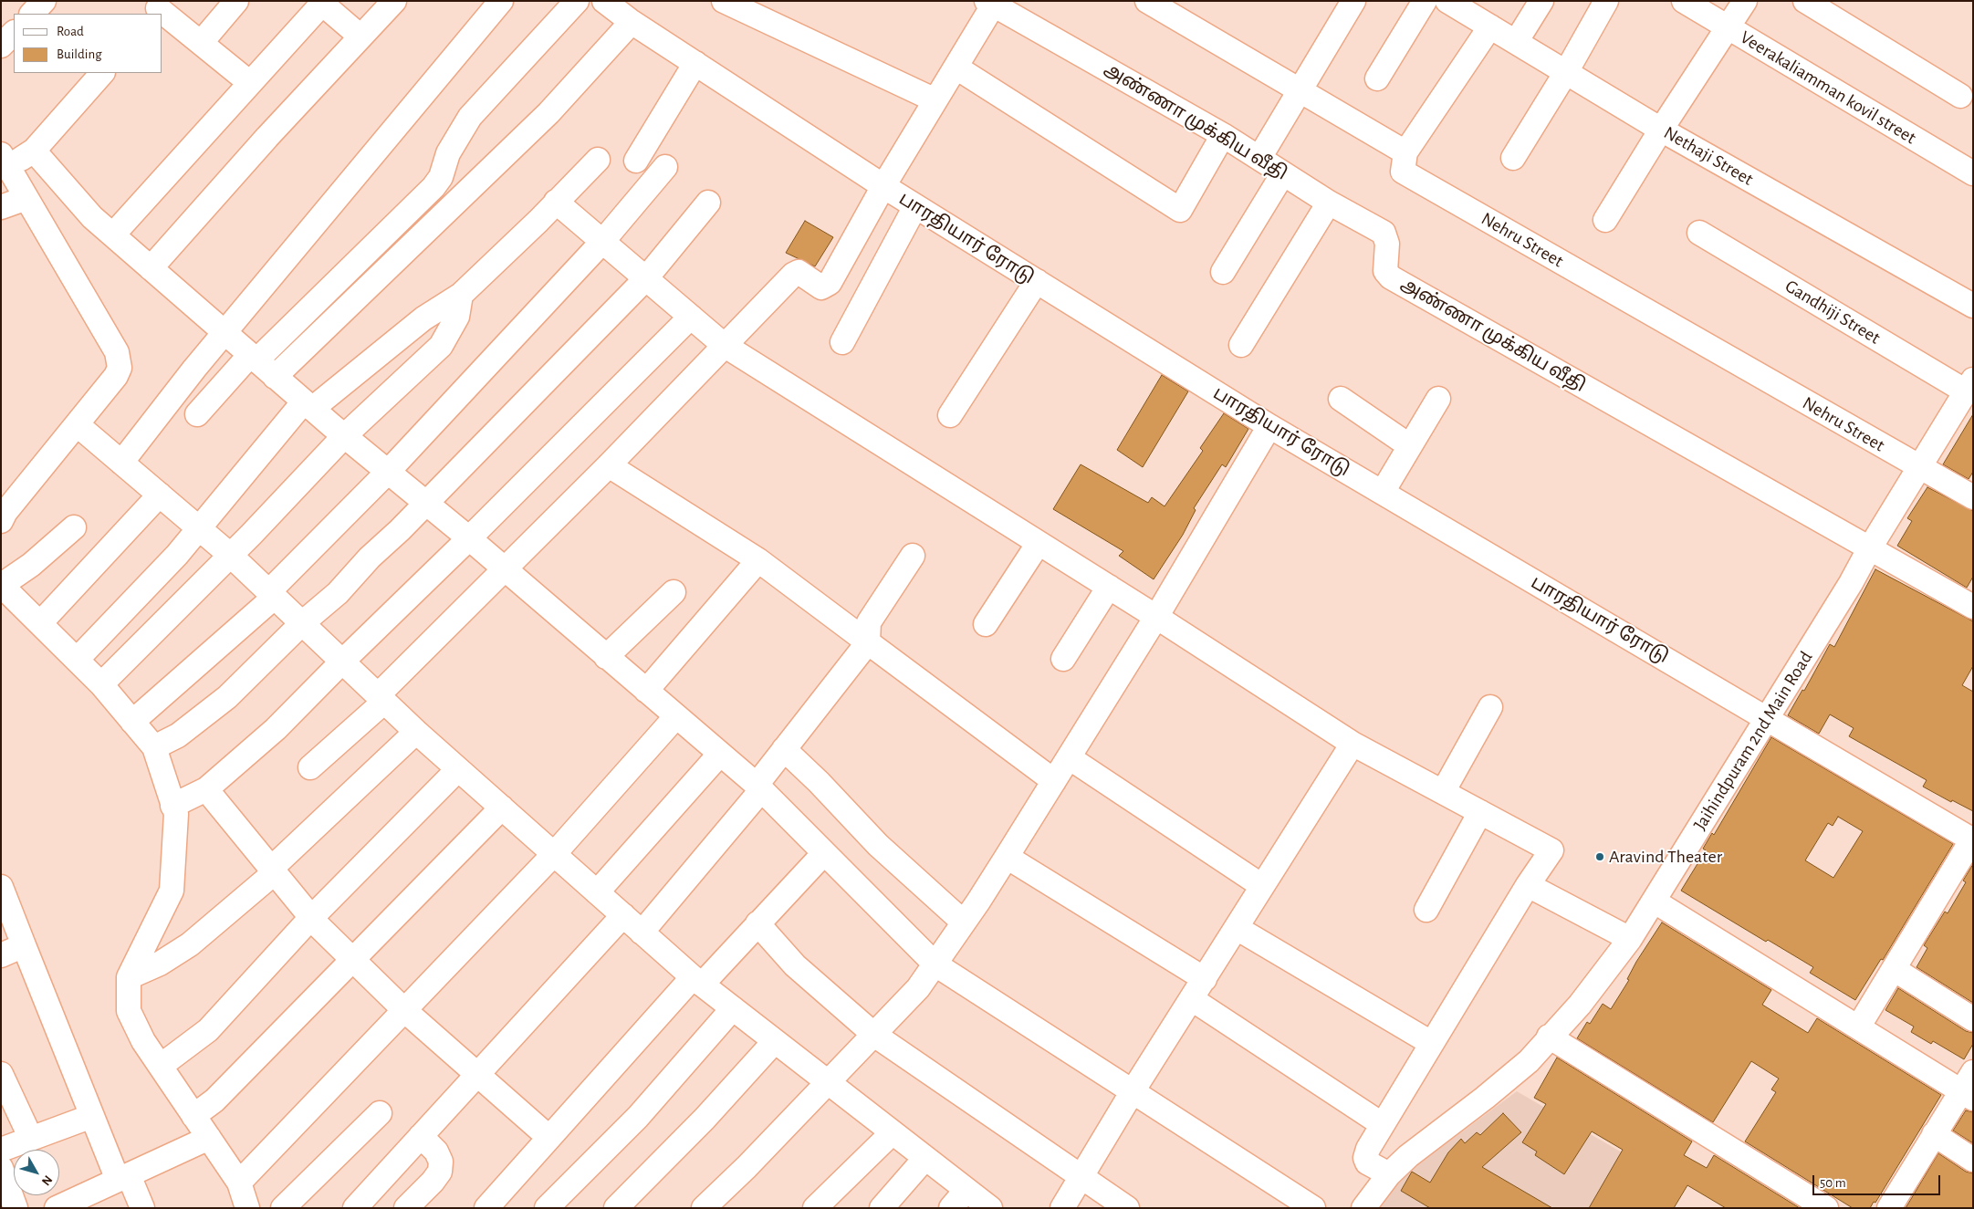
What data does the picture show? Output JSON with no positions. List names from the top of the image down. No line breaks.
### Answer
{"streets":{"street":["Veerakaliamman kovil street","அண்ணா முக்கிய வீதி","Nethaji Street","பாரதியார் ரோடு","Nehru Street","Gandhiji Street","Jaihindpuram 2nd Main Road"]},"crossings":[["அண்ணா முக்கிய வீதி","Jaihindpuram 2nd Main Road"],["பாரதியார் ரோடு","Jaihindpuram 2nd Main Road"],["Nehru Street","Jaihindpuram 2nd Main Road"],["Gandhiji Street","Jaihindpuram 2nd Main Road"]],"places":["Aravind Theater"],"legend":["Road","Building"],"scale_bar":"50 m","north":"bottom right"}
